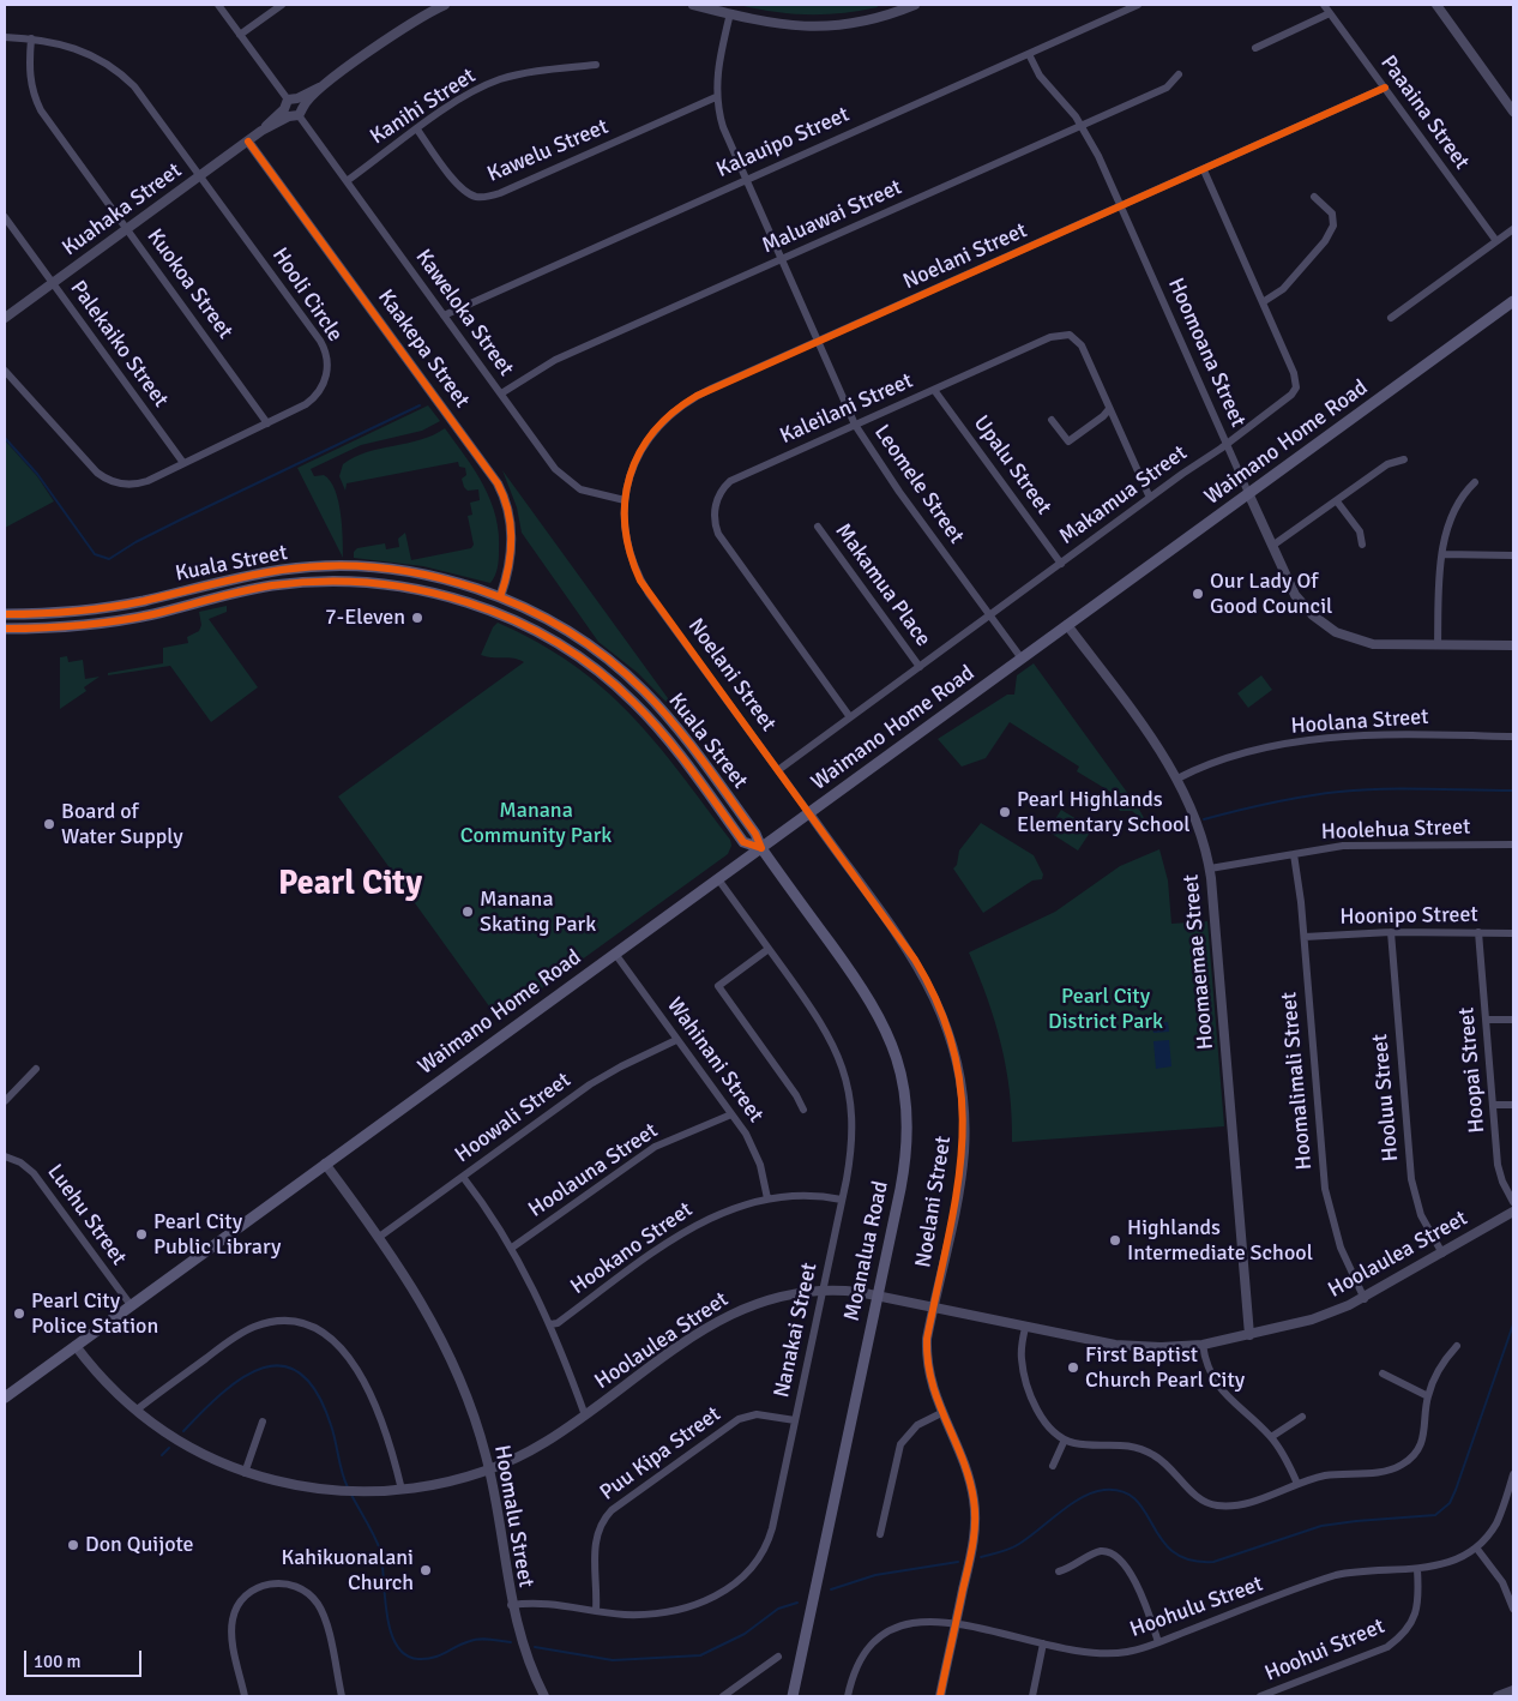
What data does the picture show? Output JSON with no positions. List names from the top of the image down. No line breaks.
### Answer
{"streets":{"main road":["Waimano Home Road","Kuala Street","Moanalua Road"],"street":["Kanihi Street","Paaaina Street","Kalauipo Street","Kawelu Street","Kuahaka Street","Maluawai Street","Noelani Street","Kuokoa Street","Hooli Circle","Kaweloka Street","Palekaiko Street","Kaakepa Street","Hoomoana Street","Kaleilani Street","Upalu Street","Leomele Street","Makamua Street","Makamua Place","Hoolana Street","Hoolehua Street","Hoonipo Street","Hoomaemae Street","Wahinani Street","Hoopai Street","Hoomalimali Street","Hooluu Street","Hoowali Street","Hoolauna Street","Luehu Street","Hookano Street","Hoolaulea Street","Nanakai Street","Puu Kipa Street","Hoomalu Street","Hoohulu Street","Hoohui Street"]},"crossings":[["Kanihi Street","Kawelu Street"],["Kanihi Street","Kaweloka Street"],["Paaaina Street","Noelani Street"],["Kalauipo Street","Kaweloka Street"],["Kalauipo Street","Hoomoana Street"],["Kalauipo Street","Leomele Street"],["Kawelu Street","Leomele Street"],["Kuahaka Street","Kuokoa Street"],["Kuahaka Street","Hooli Circle"],["Kuahaka Street","Kaweloka Street"],["Kuahaka Street","Palekaiko Street"],["Kuahaka Street","Kaakepa Street"],["Maluawai Street","Kaweloka Street"],["Maluawai Street","Hoomoana Street"],["Maluawai Street","Leomele Street"],["Noelani Street","Kaweloka Street"],["Noelani Street","Hoomoana Street"],["Noelani Street","Waimano Home Road"],["Noelani Street","Leomele Street"],["Noelani Street","Makamua Street"],["Noelani Street","Hoolaulea Street"],["Noelani Street","Hoohulu Street"],["Kuokoa Street","Hooli Circle"],["Hooli Circle","Palekaiko Street"],["Kaakepa Street","Kuala Street"],["Hoomoana Street","Waimano Home Road"],["Hoomoana Street","Makamua Street"],["Kaleilani Street","Upalu Street"],["Kaleilani Street","Leomele Street"],["Kaleilani Street","Makamua Street"],["Waimano Home Road","Leomele Street"],["Waimano Home Road","Kuala Street"],["Waimano Home Road","Hoomaemae Street"],["Waimano Home Road","Wahinani Street"],["Waimano Home Road","Luehu Street"],["Waimano Home Road","Moanalua Road"],["Waimano Home Road","Hoolaulea Street"],["Waimano Home Road","Nanakai Street"],["Waimano Home Road","Hoomalu Street"],["Upalu Street","Makamua Street"],["Leomele Street","Makamua Street"],["Makamua Street","Makamua Place"],["Kuala Street","Moanalua Road"],["Hoolana Street","Hoomaemae Street"],["Hoolehua Street","Hoomaemae Street"],["Hoolehua Street","Hoomalimali Street"],["Hoonipo Street","Hoopai Street"],["Hoonipo Street","Hoomalimali Street"],["Hoonipo Street","Hooluu Street"],["Hoomaemae Street","Hoolaulea Street"],["Wahinani Street","Hoowali Street"],["Wahinani Street","Hoolauna Street"],["Wahinani Street","Hookano Street"],["Hoomalimali Street","Hoolaulea Street"],["Hooluu Street","Hoolaulea Street"],["Hoowali Street","Hoomalu Street"],["Hookano Street","Nanakai Street"],["Moanalua Road","Hoolaulea Street"],["Hoolaulea Street","Nanakai Street"],["Hoolaulea Street","Hoomalu Street"],["Nanakai Street","Puu Kipa Street"],["Nanakai Street","Hoomalu Street"],["Hoohulu Street","Hoohui Street"]],"districts":["Pearl City"],"parks":["Manana Community Park","Pearl City District Park"],"places":["Our Lady Of Good Council","7-Eleven","Pearl Highlands Elementary School","Board of Water Supply","Manana Skating Park","Pearl City Public Library","Highlands Intermediate School","Pearl City Police Station","First Baptist Church Pearl City","Don Quijote","Kahikuonalani Church"],"scale_bar":"100 m"}
